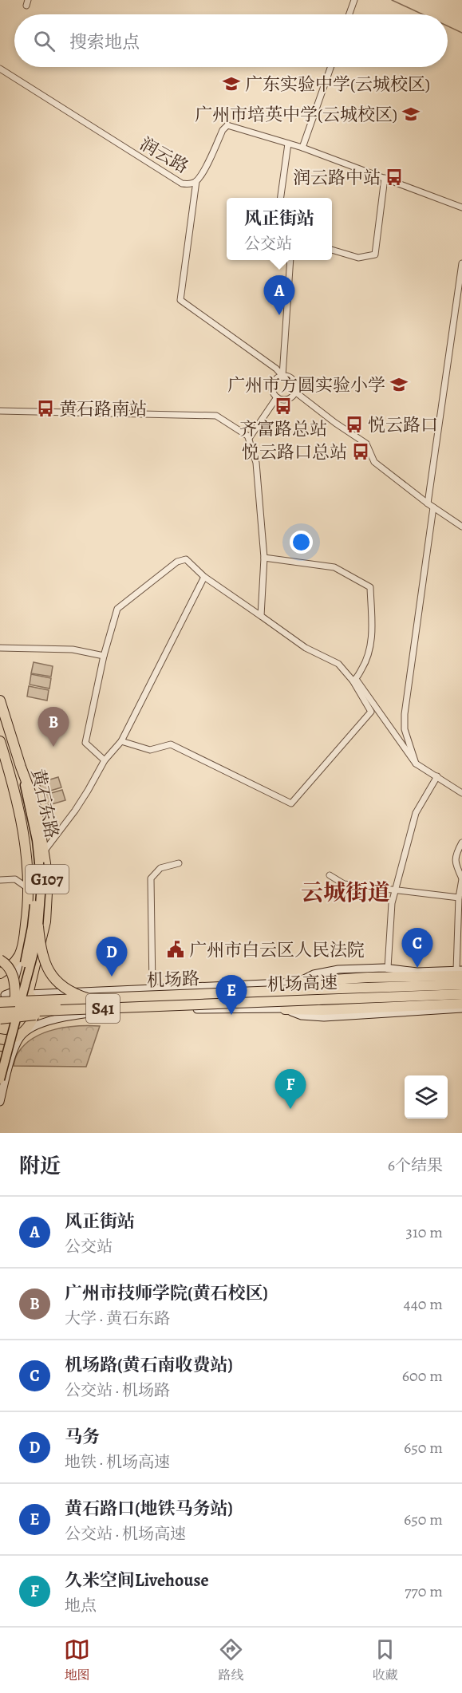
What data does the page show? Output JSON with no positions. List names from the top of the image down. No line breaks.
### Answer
{"streets":{"highway":["黄石东路","G107","机场路","机场高速","S41"],"street":["润云路"]},"crossings":[["黄石东路","G107"],["机场路","机场高速"]],"districts":["云城街道"],"places":{"school or university":["广东实验中学(云城校区)","广州市培英中学(云城校区)","广州市方圆实验小学"],"bus stop":["润云路中站","齐富路总站","黄石路南站","悦云路口","悦云路口总站"],"public building":["广州市白云区人民法院"]},"page":{"search":"搜索地点","popup":["风正街站","公交站"],"pins":["A","B","C","D","E","F"],"heading":["附近","6个结果"],"list":[{"mark":"A","name":"风正街站","note":"公交站","value":"310 m"},{"mark":"B","name":"广州市技师学院(黄石校区)","note":"大学 · 黄石东路","value":"440 m"},{"mark":"C","name":"机场路(黄石南收费站)","note":"公交站 · 机场路","value":"600 m"},{"mark":"D","name":"马务","note":"地铁 · 机场高速","value":"650 m"},{"mark":"E","name":"黄石路口(地铁马务站)","note":"公交站 · 机场高速","value":"650 m"},{"mark":"F","name":"久米空间Livehouse","note":"地点","value":"770 m"}],"nav":["地图","路线","收藏"]}}
